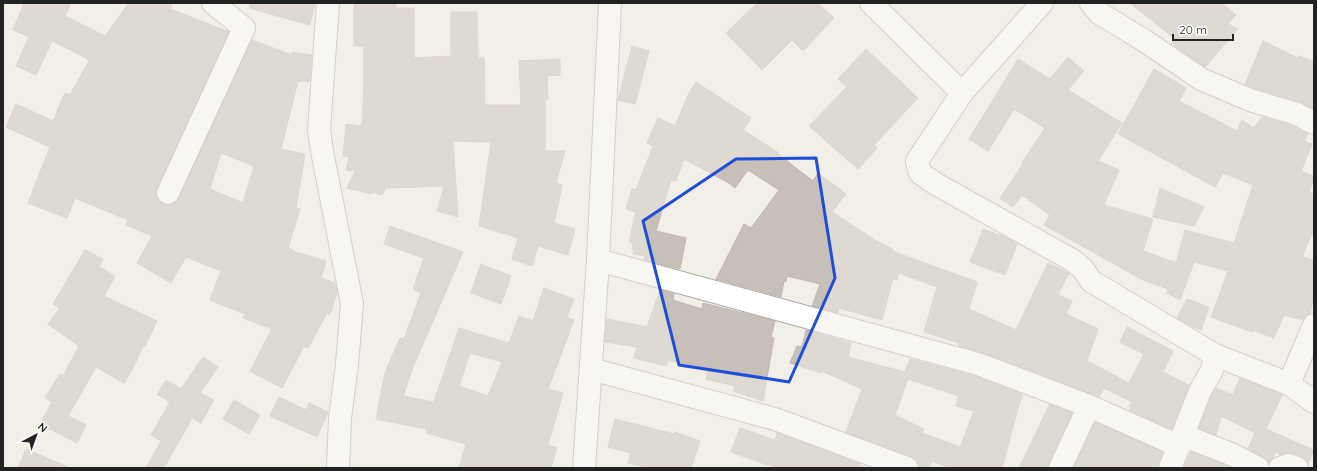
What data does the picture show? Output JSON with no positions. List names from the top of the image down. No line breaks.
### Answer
{"scale_bar":"20 m","north":"top right"}
